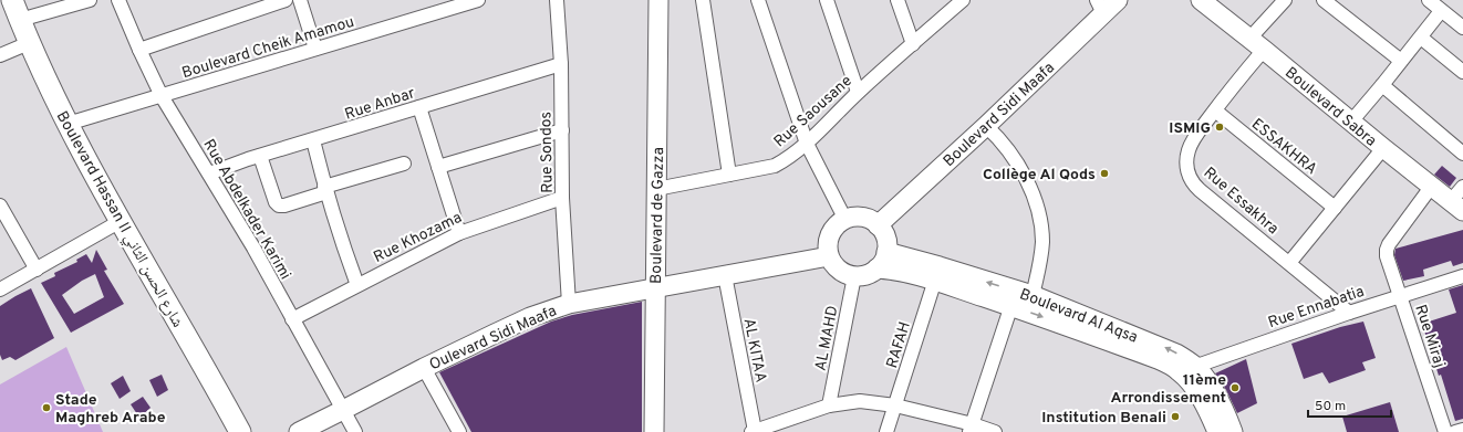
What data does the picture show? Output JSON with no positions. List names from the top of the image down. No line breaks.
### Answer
{"streets":{"main road":["Boulevard Hassan II شارع الحسن الثاني"],"street":["Boulevard Cheik Amamou","Rue Anbar","Boulevard Sabra","Rue Saousane","Boulevard Sidi Maafa","ESSAKHRA","Rue Sondos","Rue Essakhra","Rue Abdelkader Karimi","Boulevard de Gazza","Rue Khozama","Rue Ennabatia","Boulevard Al Aqsa","Rue Miraj","Oulevard Sidi Maafa","AL MAHD","RAFAH","AL KITAA"]},"crossings":[["Boulevard Cheik Amamou","Rue Abdelkader Karimi"],["Boulevard Cheik Amamou","Boulevard Hassan II شارع الحسن الثاني"],["Rue Anbar","Rue Sondos"],["Rue Anbar","Rue Abdelkader Karimi"],["Boulevard Sabra","Rue Essakhra"],["Boulevard Sabra","Rue Miraj"],["Rue Saousane","Boulevard de Gazza"],["Boulevard Sidi Maafa","Boulevard Al Aqsa"],["Boulevard Sidi Maafa","Oulevard Sidi Maafa"],["Boulevard Sidi Maafa","AL MAHD"],["ESSAKHRA","Rue Essakhra"],["Rue Sondos","Rue Khozama"],["Rue Sondos","Oulevard Sidi Maafa"],["Rue Essakhra","Rue Ennabatia"],["Rue Abdelkader Karimi","Rue Khozama"],["Rue Abdelkader Karimi","Oulevard Sidi Maafa"],["Boulevard de Gazza","Oulevard Sidi Maafa"],["Rue Ennabatia","Boulevard Al Aqsa"],["Rue Ennabatia","Rue Miraj"],["Boulevard Al Aqsa","Oulevard Sidi Maafa"],["Boulevard Al Aqsa","AL MAHD"],["Boulevard Al Aqsa","RAFAH"],["Oulevard Sidi Maafa","AL MAHD"],["Oulevard Sidi Maafa","AL KITAA"]],"places":["ISMIG","Collège Al Qods","11ème Arrondissement","Stade Maghreb Arabe","Institution Benali"],"scale_bar":"50 m"}
